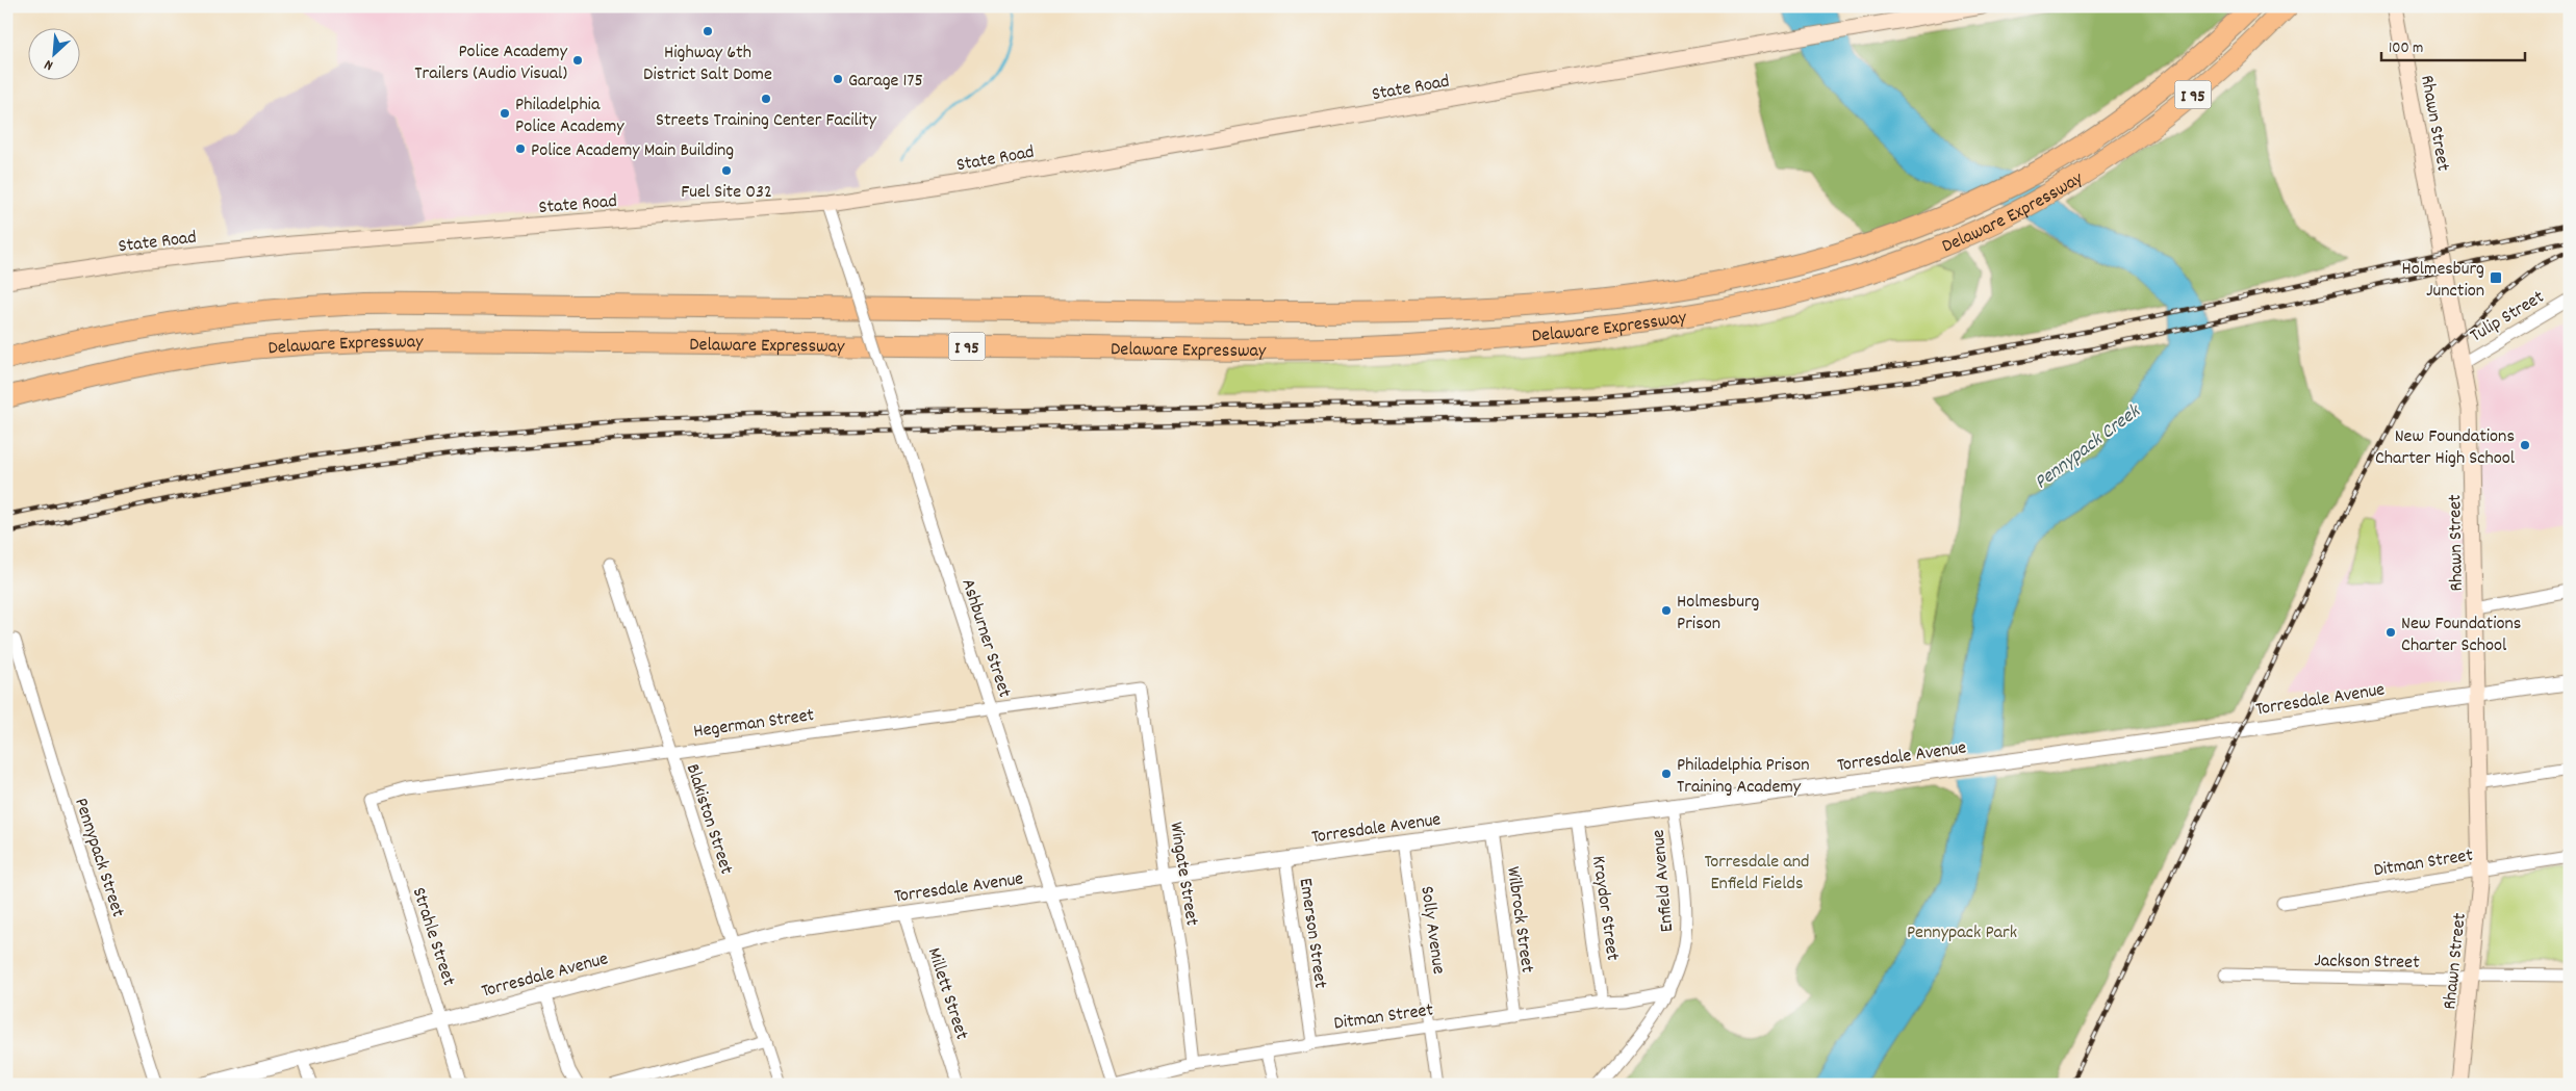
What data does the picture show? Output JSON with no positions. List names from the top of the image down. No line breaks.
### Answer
{"streets":{"highway":["I 95","Delaware Expressway"],"main road":["State Road","Rhawn Street"],"street":["Tulip Street","Ashburner Street","Torresdale Avenue","Hegerman Street","Blakiston Street","Pennypack Street","Ditman Street","Wingate Street","Enfield Avenue","Kraydor Street","Wilbrock Street","Solly Avenue","Emerson Street","Strahle Street","Jackson Street","Millett Street"]},"crossings":[["State Road","Ashburner Street"],["Rhawn Street","Tulip Street"],["Rhawn Street","Torresdale Avenue"],["Rhawn Street","Ditman Street"],["Rhawn Street","Jackson Street"],["Ashburner Street","Torresdale Avenue"],["Ashburner Street","Hegerman Street"],["Ashburner Street","Ditman Street"],["Torresdale Avenue","Blakiston Street"],["Torresdale Avenue","Wingate Street"],["Torresdale Avenue","Enfield Avenue"],["Torresdale Avenue","Kraydor Street"],["Torresdale Avenue","Wilbrock Street"],["Torresdale Avenue","Solly Avenue"],["Torresdale Avenue","Emerson Street"],["Torresdale Avenue","Strahle Street"],["Torresdale Avenue","Millett Street"],["Hegerman Street","Blakiston Street"],["Hegerman Street","Wingate Street"],["Hegerman Street","Strahle Street"],["Ditman Street","Wingate Street"],["Ditman Street","Enfield Avenue"],["Ditman Street","Kraydor Street"],["Ditman Street","Wilbrock Street"],["Ditman Street","Solly Avenue"],["Ditman Street","Emerson Street"]],"water":["Pennypack Creek"],"parks":["Torresdale and Enfield Fields","Pennypack Park"],"places":{"other":["Highway 6th District Salt Dome","Police Academy Trailers (Audio Visual)","Garage 175","Streets Training Center Facility","Philadelphia Police Academy","Police Academy Main Building","Fuel Site 032","New Foundations Charter High School","Holmesburg Prison","New Foundations Charter School","Philadelphia Prison Training Academy"],"transit":["Holmesburg Junction"]},"scale_bar":"100 m","north":"bottom left"}
